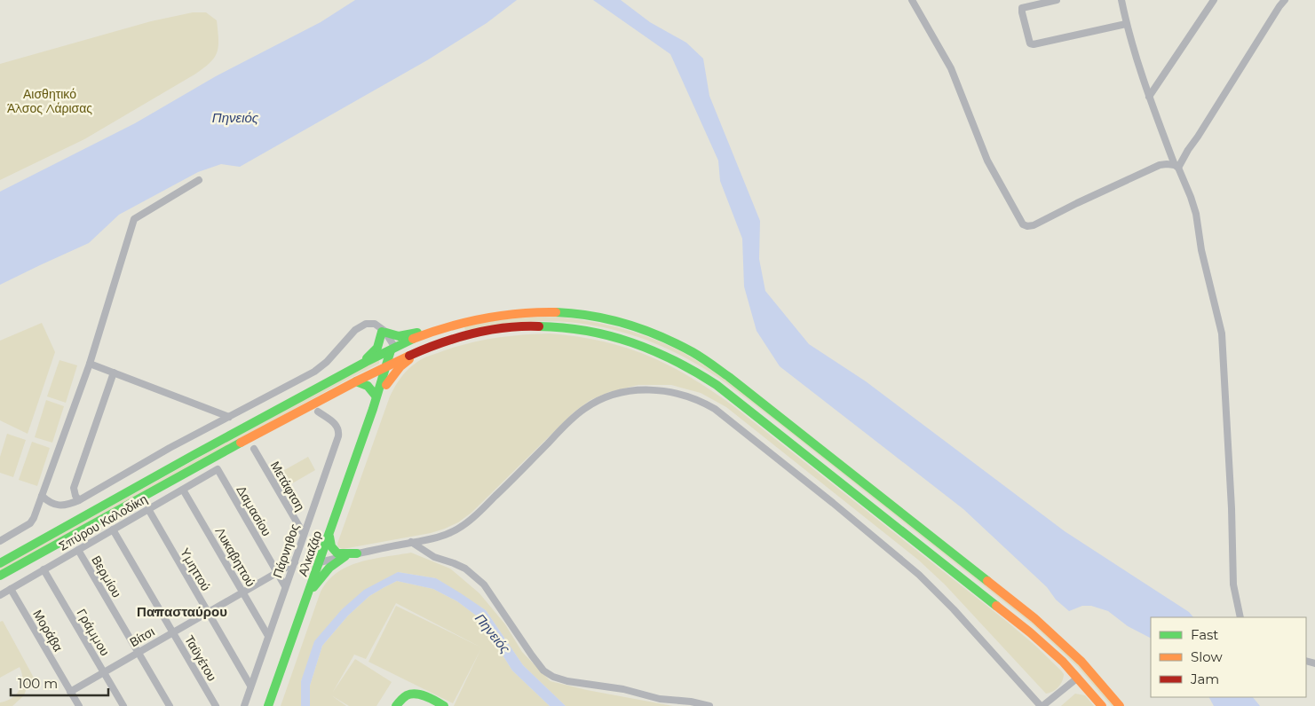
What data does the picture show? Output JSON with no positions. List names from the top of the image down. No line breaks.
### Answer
{"streets":{"main road":["Αλκαζάρ"],"street":["Μετάφτση","Δαμασίου","Σπύρου Καλοδίκη","Πάρνηθος","Λυκαβηττού","Υμηττού","Βερμίου","Μοράβα","Γράμμου","Βίτσι","Ταϋγέτου"]},"crossings":[["Μετάφτση","Πάρνηθος"],["Δαμασίου","Σπύρου Καλοδίκη"],["Δαμασίου","Πάρνηθος"],["Δαμασίου","Βίτσι"],["Σπύρου Καλοδίκη","Λυκαβηττού"],["Σπύρου Καλοδίκη","Υμηττού"],["Σπύρου Καλοδίκη","Βερμίου"],["Σπύρου Καλοδίκη","Μοράβα"],["Σπύρου Καλοδίκη","Γράμμου"],["Σπύρου Καλοδίκη","Ταϋγέτου"],["Πάρνηθος","Λυκαβηττού"],["Πάρνηθος","Υμηττού"],["Πάρνηθος","Βίτσι"],["Λυκαβηττού","Βίτσι"],["Υμηττού","Βίτσι"],["Βερμίου","Βίτσι"],["Μοράβα","Βίτσι"],["Γράμμου","Βίτσι"],["Βίτσι","Ταϋγέτου"]],"districts":["Παπασταύρου"],"water":["Πηνειός"],"parks":["Αισθητικό Άλσος Λάρισας"],"legend":["Fast","Slow","Jam"],"scale_bar":"100 m"}
